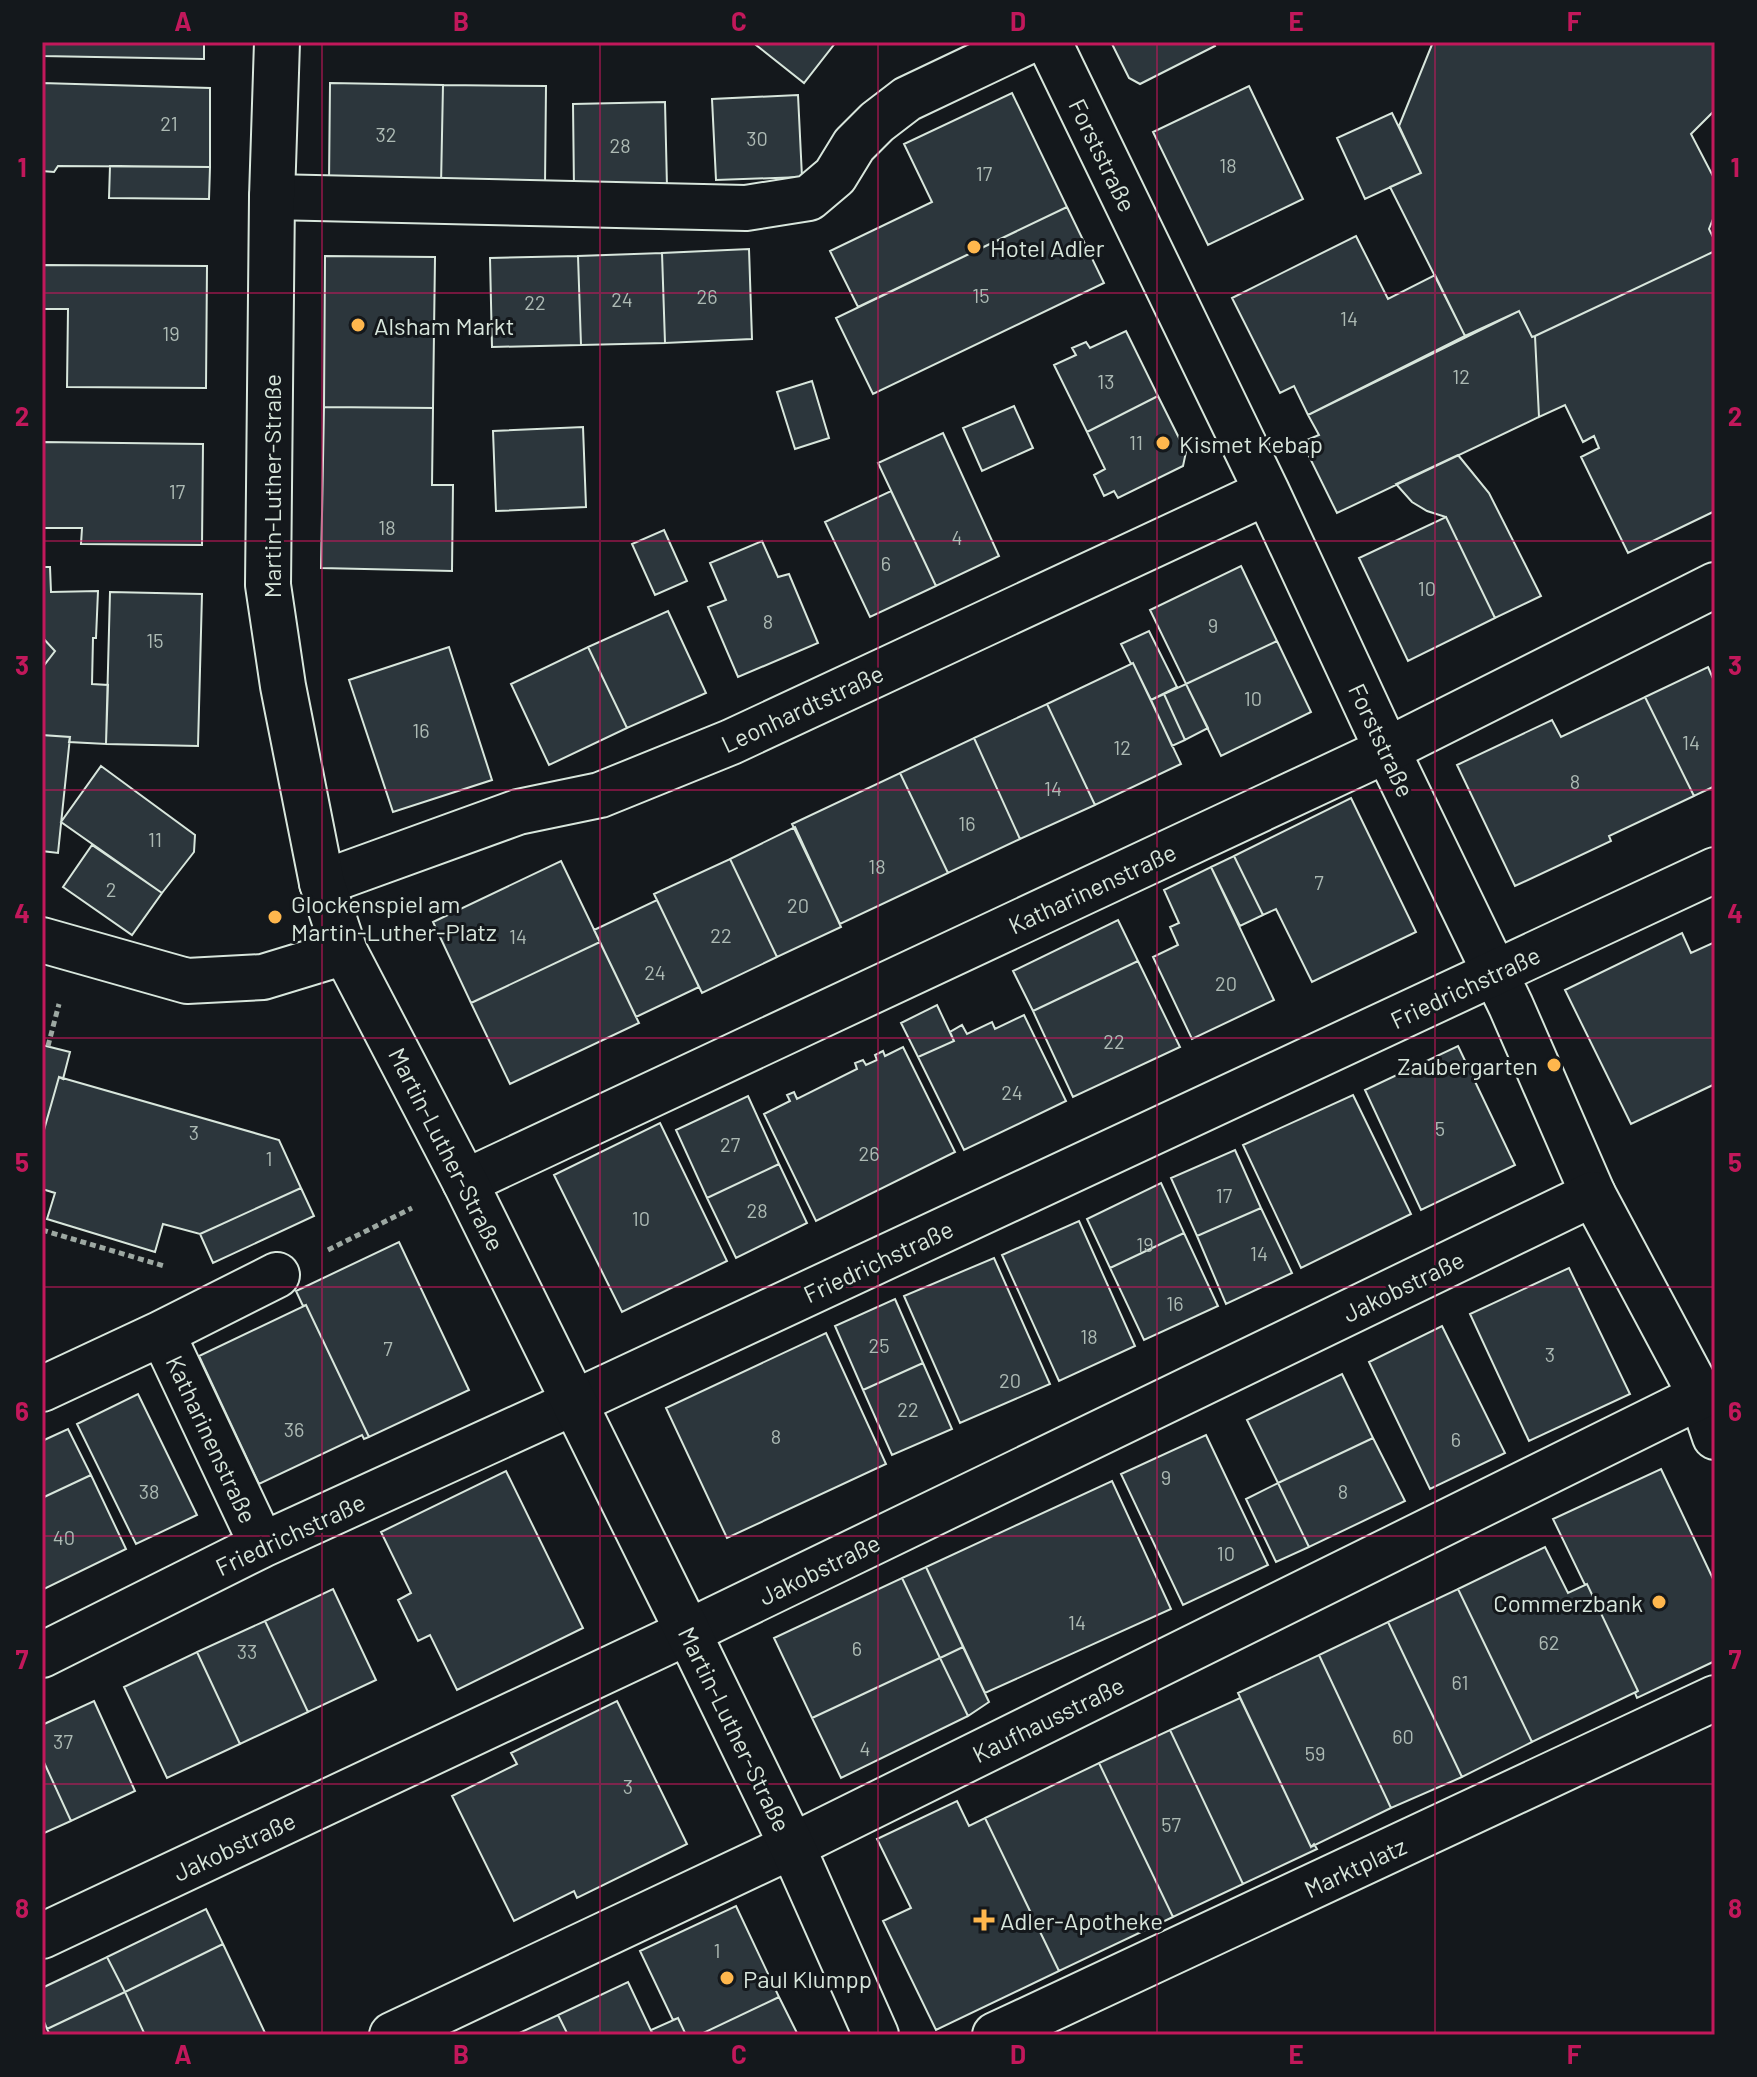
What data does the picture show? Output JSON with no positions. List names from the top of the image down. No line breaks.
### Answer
{"streets":{"street":["Forststraße","Martin-Luther-Straße","Leonhardtstraße","Katharinenstraße","Friedrichstraße","Jakobstraße","Kaufhausstraße","Marktplatz"]},"crossings":[["Forststraße","Leonhardtstraße"],["Forststraße","Katharinenstraße"],["Forststraße","Friedrichstraße"],["Forststraße","Jakobstraße"],["Forststraße","Kaufhausstraße"],["Martin-Luther-Straße","Leonhardtstraße"],["Martin-Luther-Straße","Katharinenstraße"],["Martin-Luther-Straße","Friedrichstraße"],["Martin-Luther-Straße","Jakobstraße"],["Martin-Luther-Straße","Kaufhausstraße"],["Katharinenstraße","Friedrichstraße"]],"places":{"other":["Hotel Adler","Alsham Markt","Kismet Kebap","Glockenspiel am Martin-Luther-Platz","Zaubergarten","Commerzbank","Paul Klumpp"],"health":["Adler-Apotheke"]},"house_numbers":["21","32","30","28","18","17","15","26","24","22","14","19","12","13","11","17","18","4","6","10","8","9","15","10","16","14","12","8","14","16","11","18","7","2","20","22","14","24","20","22","24","5","3","27","26","1","17","28","10","19","14","16","18","25","7","3","20","22","36","8","6","9","38","8","40","10","14","62","6","33","61","60","37","4","59","3","57","1"],"grid":{"columns":["A","B","C","D","E","F"],"rows":["1","2","3","4","5","6","7","8"]}}
